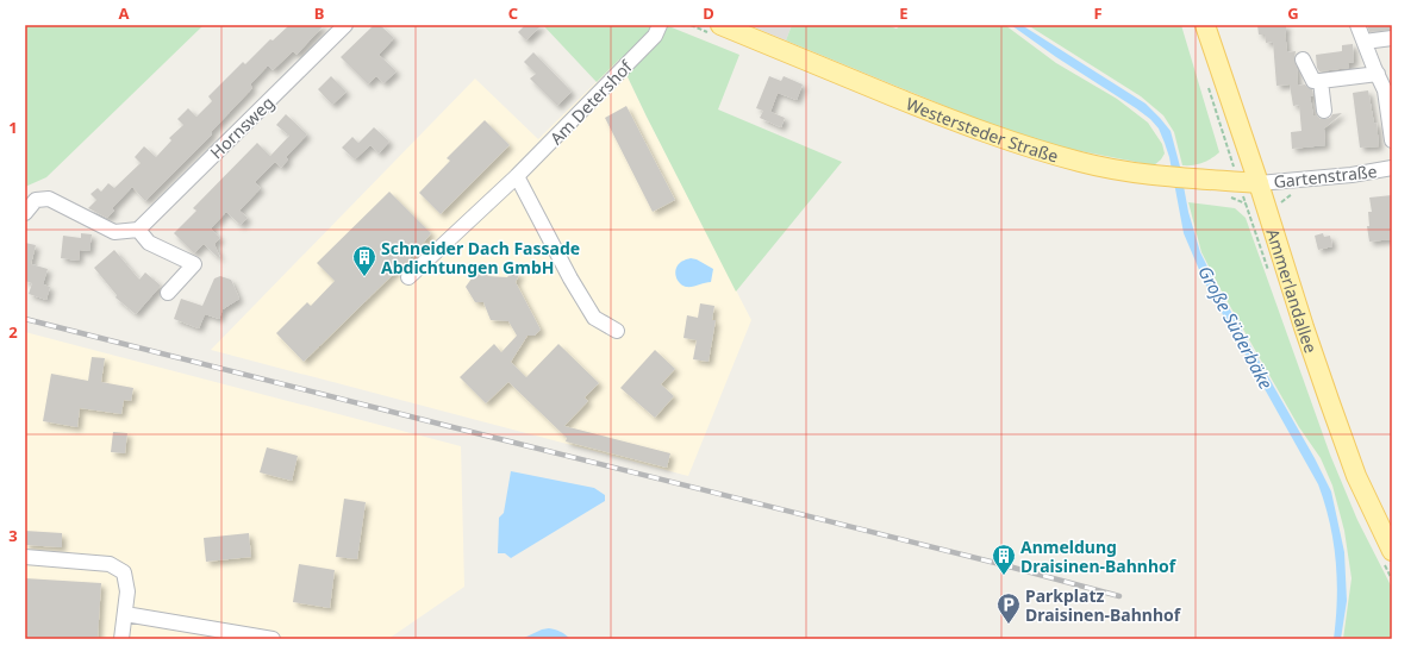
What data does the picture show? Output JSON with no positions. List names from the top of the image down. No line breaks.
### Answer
{"streets":{"main road":["Westersteder Straße","Ammerlandallee"],"street":["Am Detershof","Hornsweg","Gartenstraße"]},"crossings":[["Westersteder Straße","Gartenstraße"],["Westersteder Straße","Ammerlandallee"],["Gartenstraße","Ammerlandallee"]],"water":["Große Süderbäke"],"places":{"building":["Schneider Dach Fassade Abdichtungen GmbH","Anmeldung Draisinen-Bahnhof"],"parking":["Parkplatz Draisinen-Bahnhof"]},"grid":{"columns":["A","B","C","D","E","F","G"],"rows":["1","2","3"]}}
